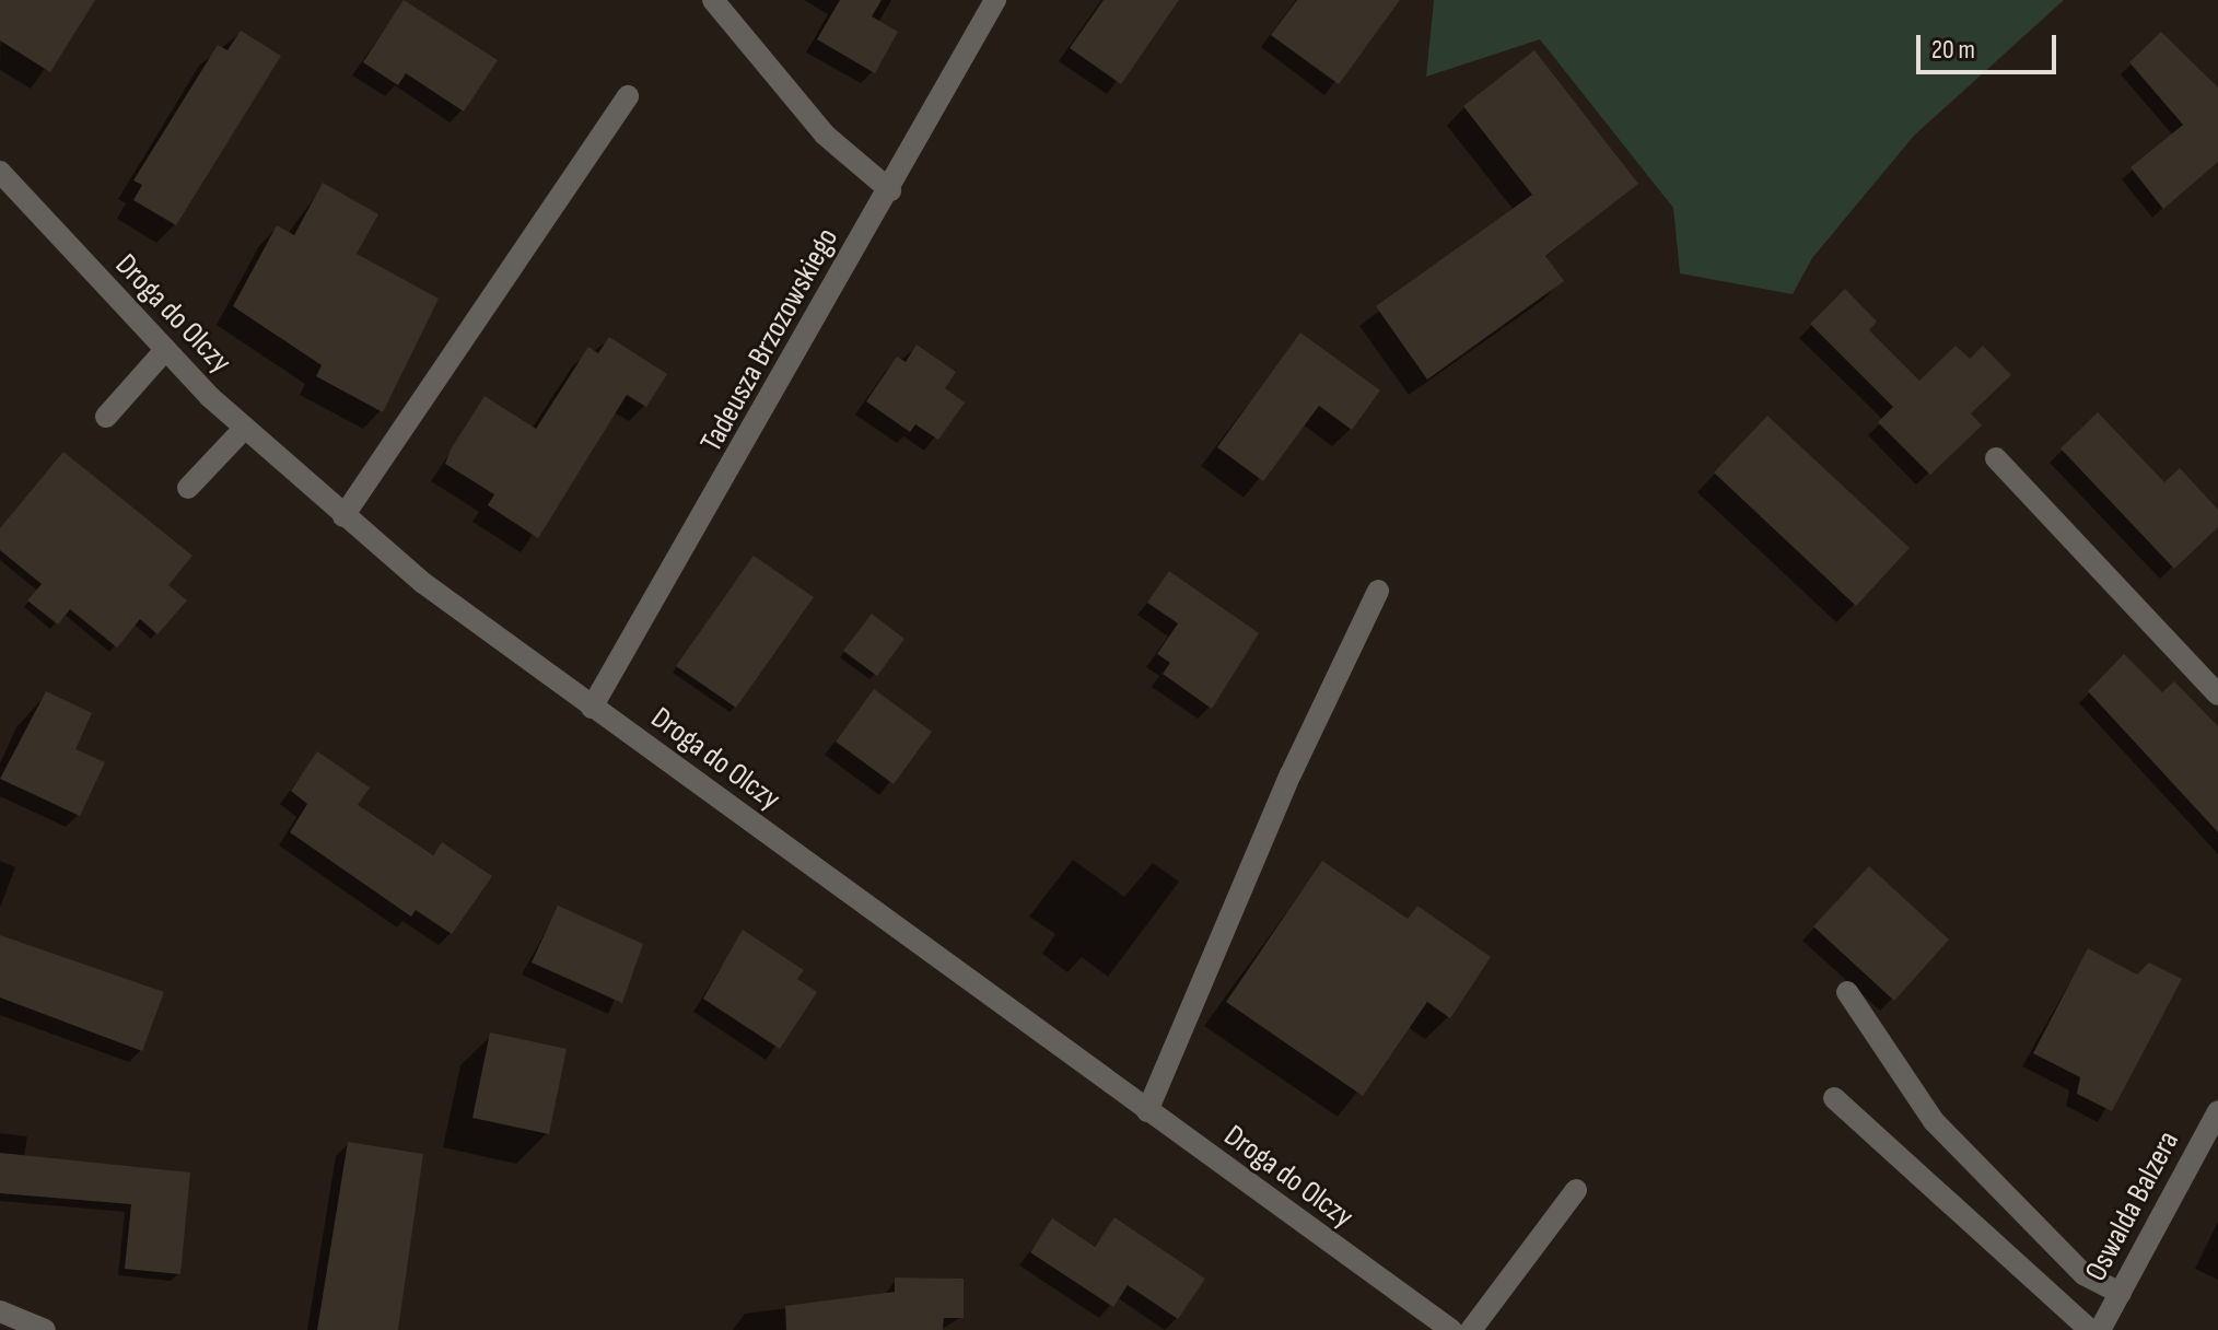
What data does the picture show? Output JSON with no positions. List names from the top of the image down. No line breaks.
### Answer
{"streets":{"street":["Droga do Olczy","Tadeusza Brzozowskiego","Oswalda Balzera"]},"crossings":[["Droga do Olczy","Tadeusza Brzozowskiego"]],"scale_bar":"20 m"}
